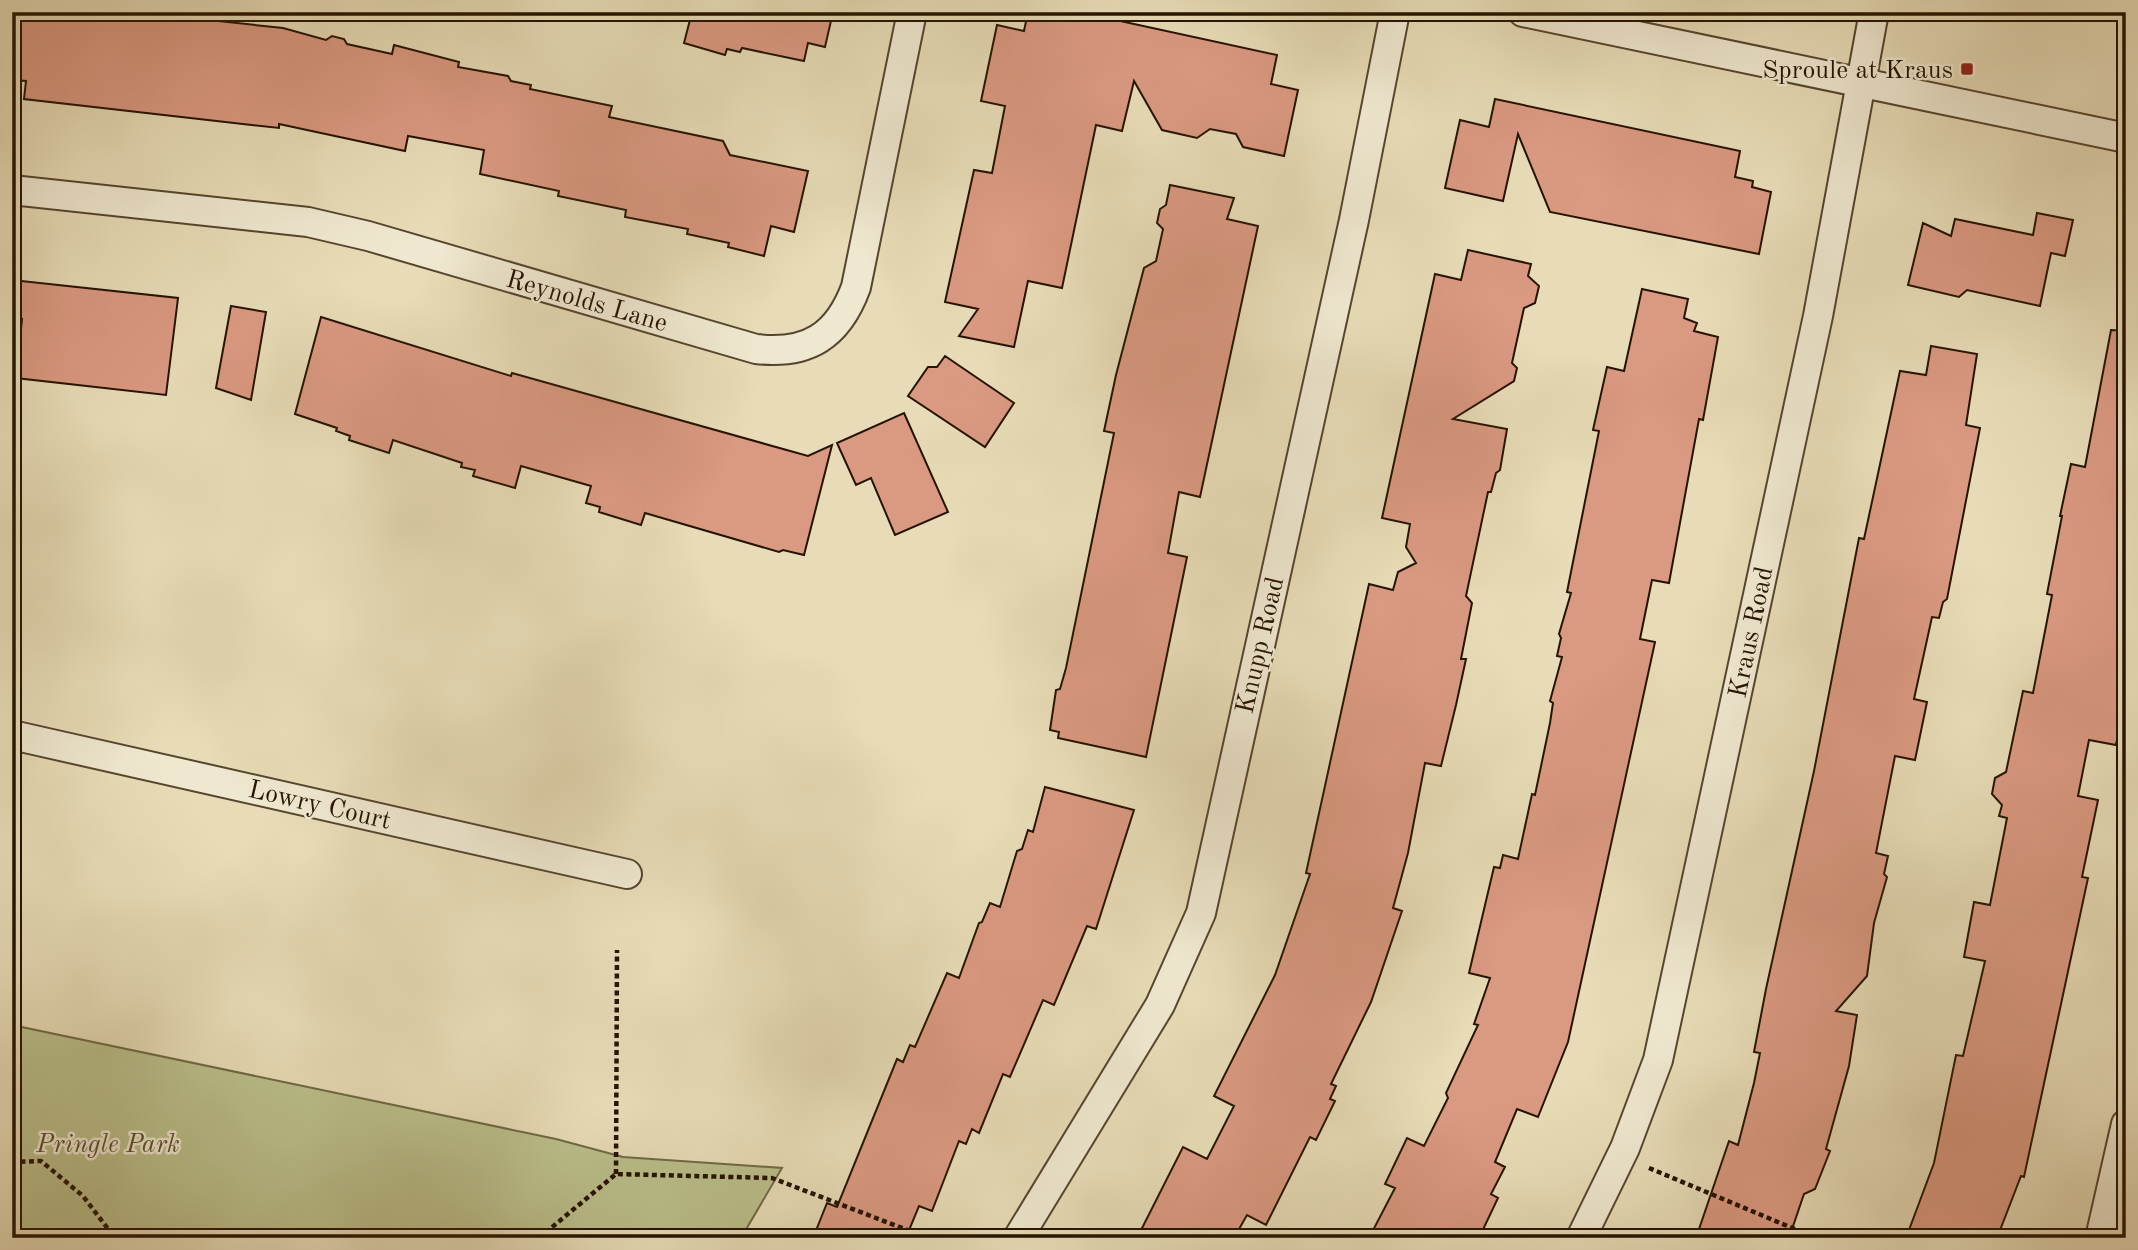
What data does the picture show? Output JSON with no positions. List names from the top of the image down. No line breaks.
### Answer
{"streets":{"street":["Reynolds Lane","Kraus Road","Knupp Road","Lowry Court"]},"parks":["Pringle Park"],"places":{"transit":["Sproule at Kraus"]}}
